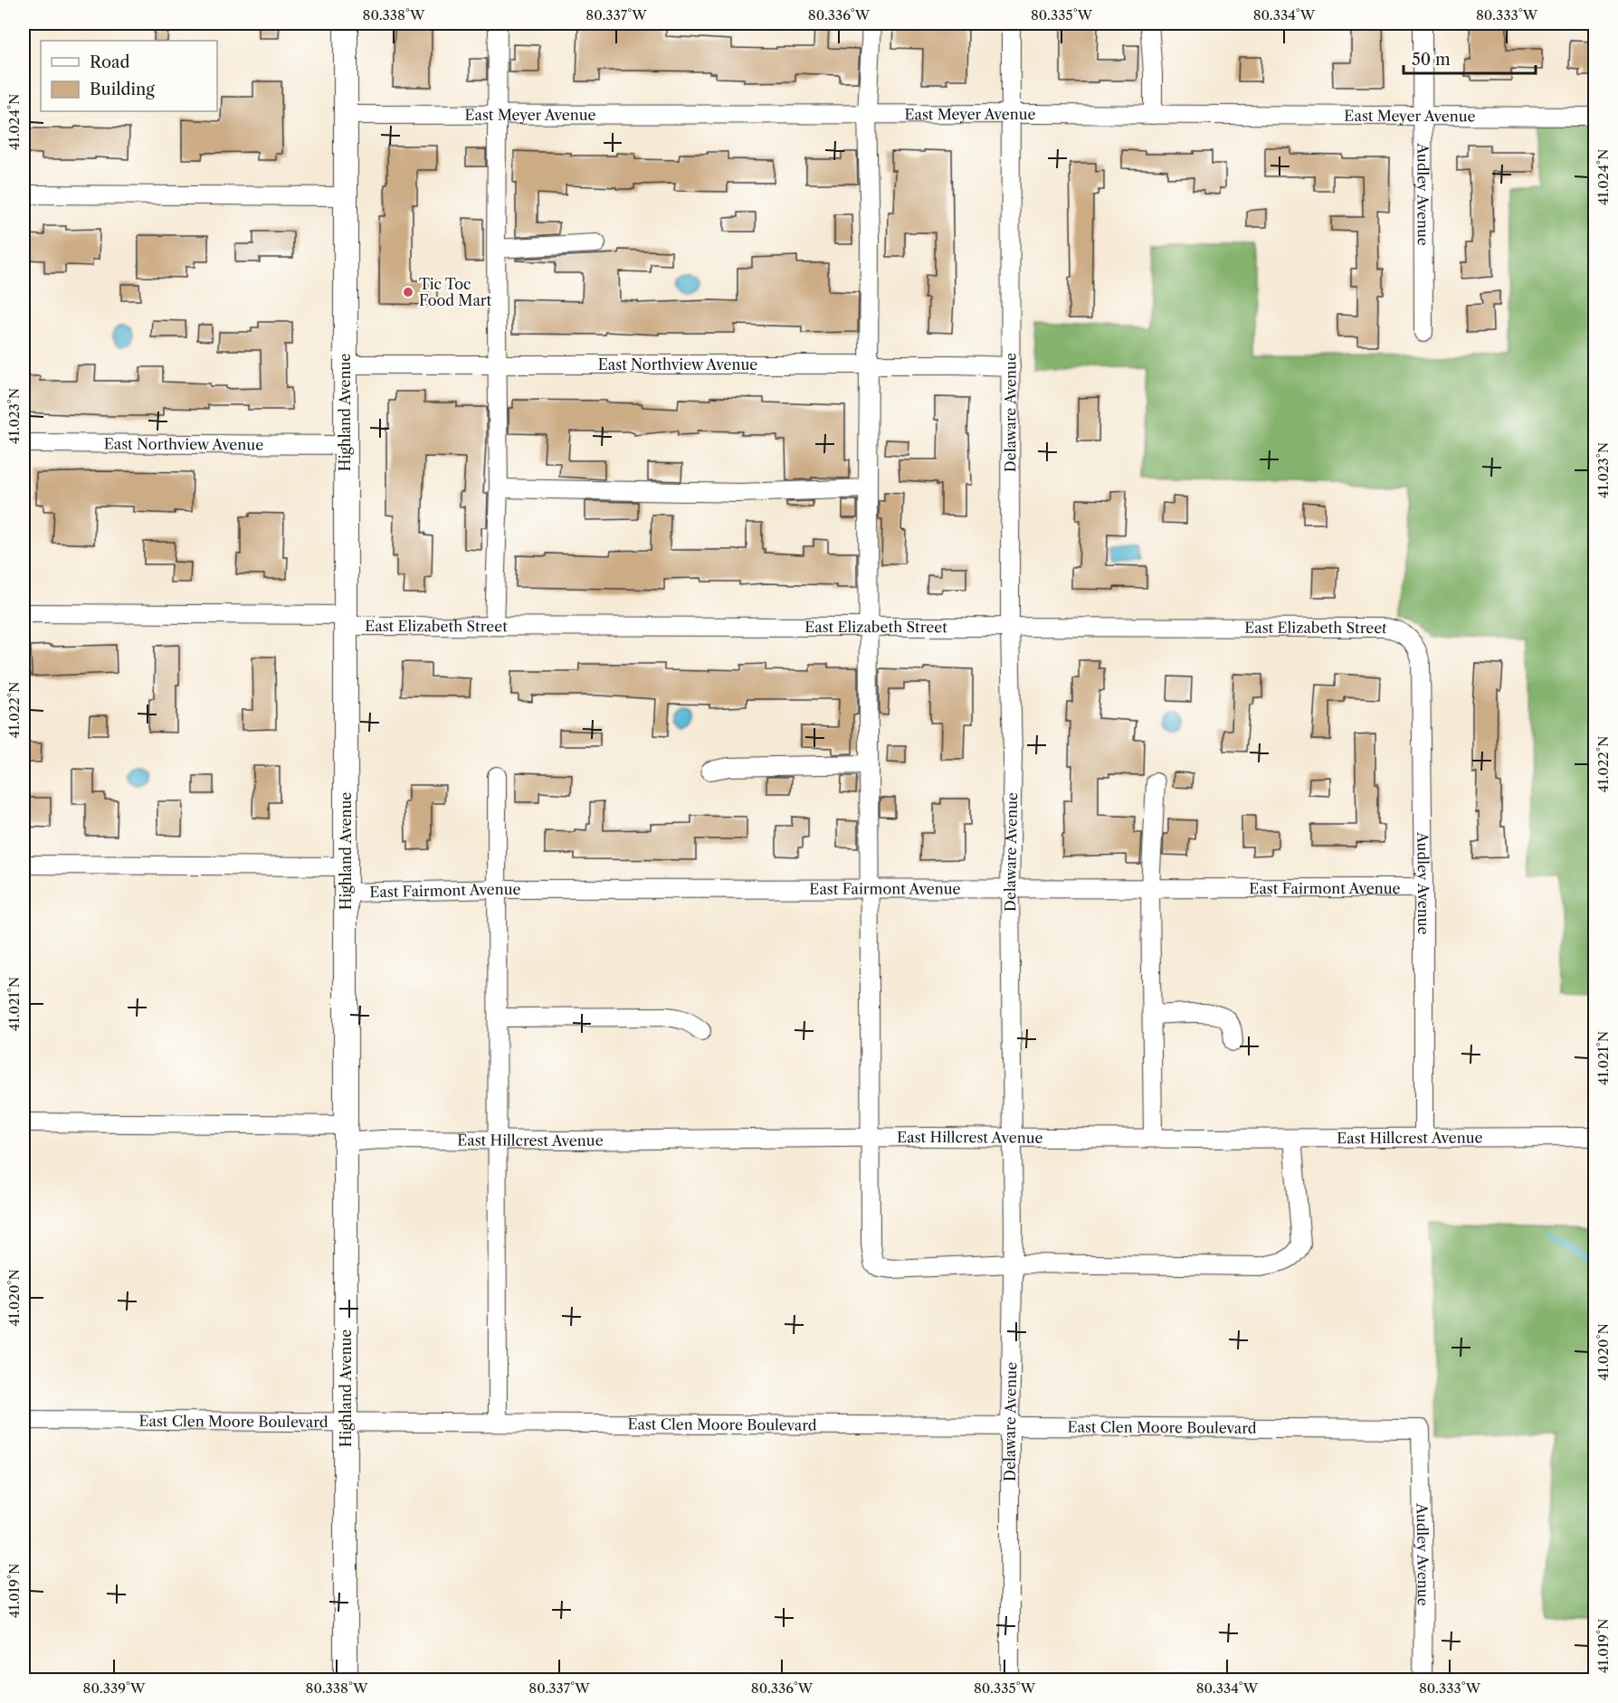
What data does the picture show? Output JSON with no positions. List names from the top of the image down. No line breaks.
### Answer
{"streets":{"main road":["Highland Avenue"],"street":["East Meyer Avenue","Audley Avenue","East Northview Avenue","Delaware Avenue","East Elizabeth Street","East Fairmont Avenue","East Hillcrest Avenue","East Clen Moore Boulevard"]},"crossings":[["East Meyer Avenue","Audley Avenue"],["East Meyer Avenue","Highland Avenue"],["East Meyer Avenue","Delaware Avenue"],["Audley Avenue","East Elizabeth Street"],["Audley Avenue","East Fairmont Avenue"],["Audley Avenue","East Hillcrest Avenue"],["Audley Avenue","East Clen Moore Boulevard"],["East Northview Avenue","Highland Avenue"],["East Northview Avenue","Delaware Avenue"],["Highland Avenue","East Elizabeth Street"],["Highland Avenue","East Fairmont Avenue"],["Highland Avenue","East Hillcrest Avenue"],["Highland Avenue","East Clen Moore Boulevard"],["Delaware Avenue","East Elizabeth Street"],["Delaware Avenue","East Fairmont Avenue"],["Delaware Avenue","East Hillcrest Avenue"],["Delaware Avenue","East Clen Moore Boulevard"]],"places":["Tic Toc Food Mart"],"legend":["Road","Building"],"scale_bar":"50 m","coordinates":["80.338°W","80.337°W","80.336°W","80.335°W","80.334°W","80.333°W","41.024°N","41.023°N","41.022°N","41.021°N","41.020°N","41.019°N","80.339°W"]}
